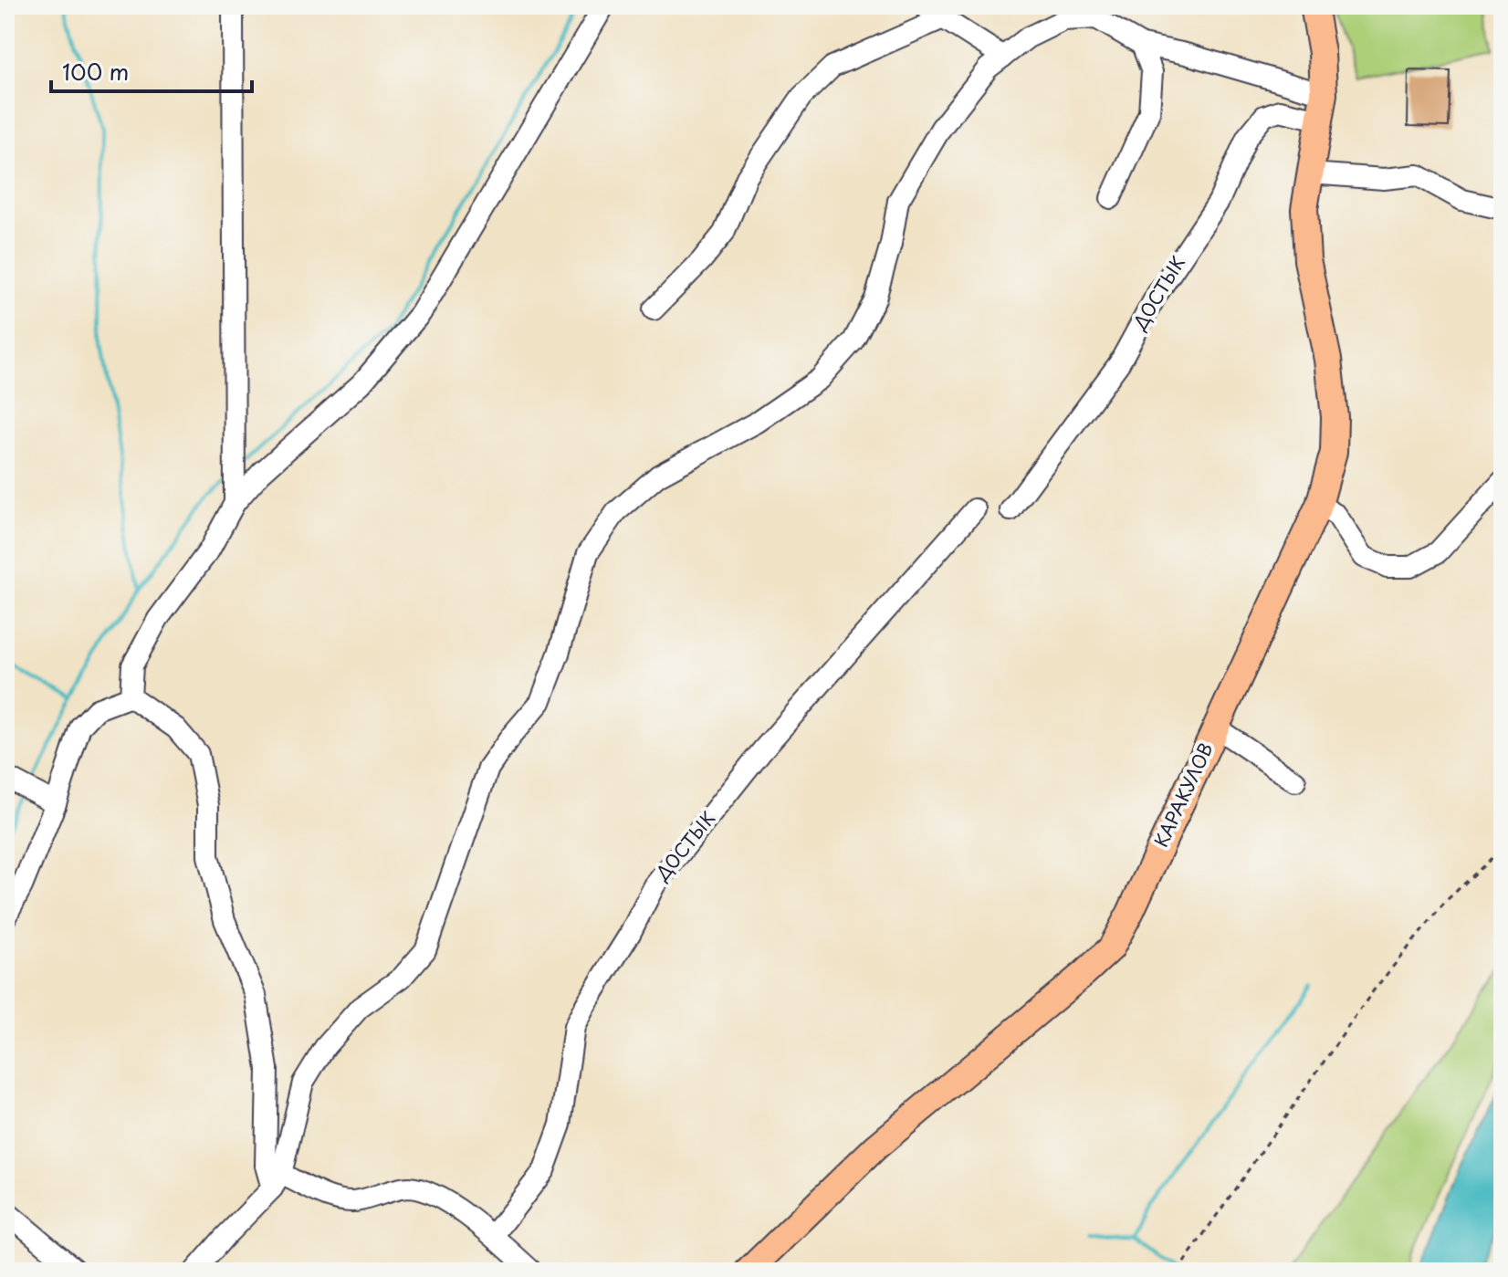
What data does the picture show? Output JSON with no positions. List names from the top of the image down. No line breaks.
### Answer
{"streets":{"main road":["КАРАКУЛОВ"],"street":["ДОСТЫК"]},"crossings":[["ДОСТЫК","КАРАКУЛОВ"]],"scale_bar":"100 m"}
